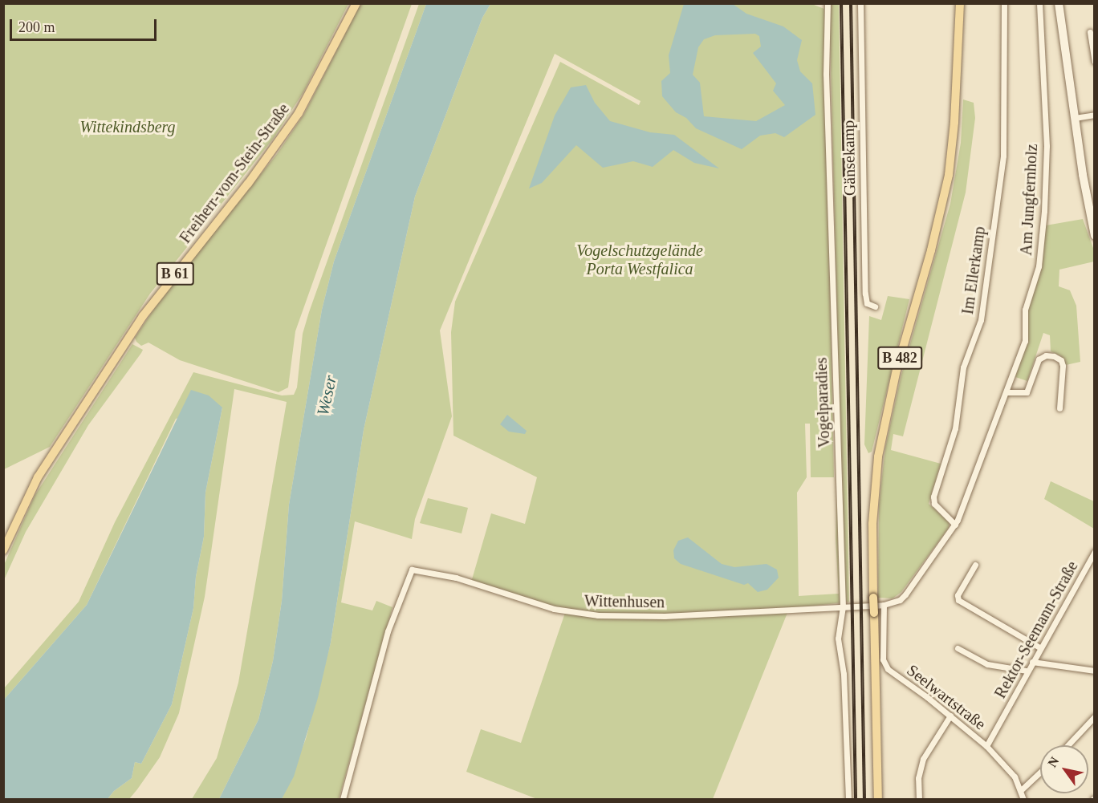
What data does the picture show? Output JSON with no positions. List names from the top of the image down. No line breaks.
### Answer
{"streets":{"main road":["Freiherr-vom-Stein-Straße","B 61","B 482"],"street":["Gänsekamp","Am Jungfernholz","Im Ellerkamp","Vogelparadies","Wittenhusen","Rektor-Seemann-Straße","Seelwartstraße"]},"crossings":[["Am Jungfernholz","Im Ellerkamp"],["Am Jungfernholz","Vogelparadies"],["Am Jungfernholz","Wittenhusen"],["Am Jungfernholz","Seelwartstraße"],["Vogelparadies","Wittenhusen"],["Rektor-Seemann-Straße","Seelwartstraße"]],"water":["Weser"],"parks":["Wittekindsberg","Vogelschutzgelände Porta Westfalica"],"scale_bar":"200 m","north":"top left"}
